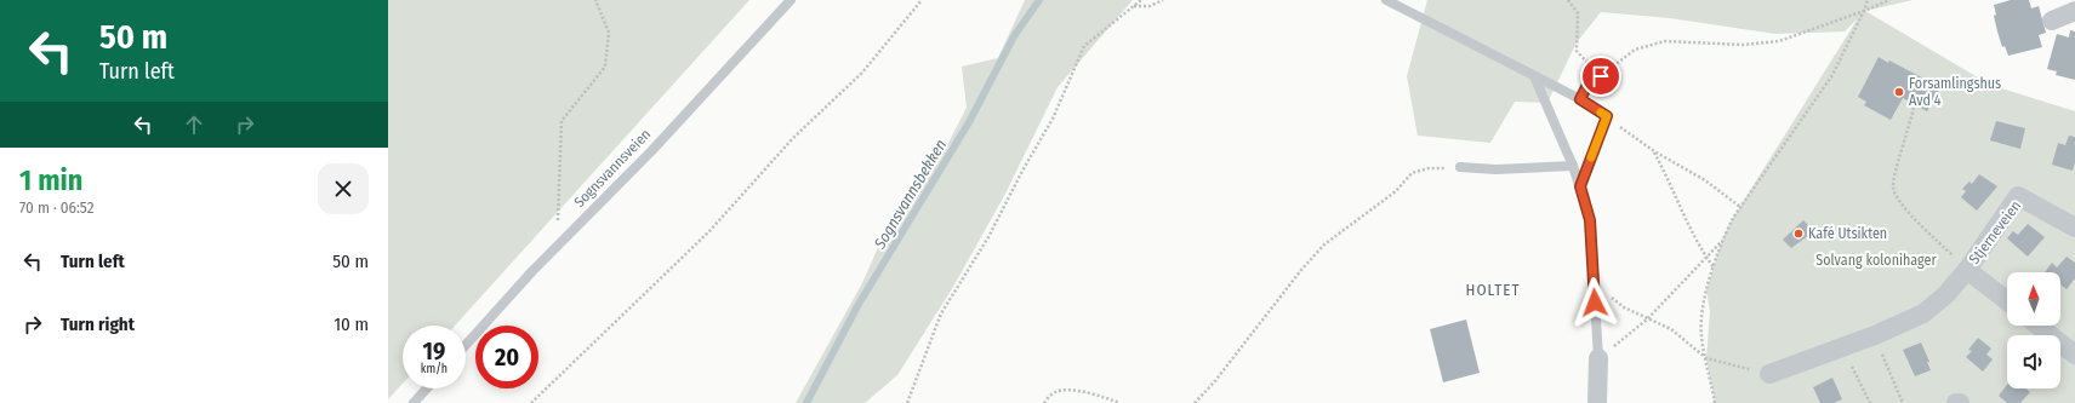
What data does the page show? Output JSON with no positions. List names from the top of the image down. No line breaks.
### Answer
{"streets":{"street":["Stjerneveien"],"lane":["Sognsvannsveien"]},"districts":["HOLTET"],"water":["Sognsvannsbekken"],"parks":["Solvang kolonihager"],"places":["Forsamlingshus Avd 4","Kafé Utsikten"],"north":"top","page":{"turn":["50 m","Turn left"],"heading":["1 min","70 m · 06:52"],"list":[{"name":"Turn left","value":"50 m"},{"name":"Turn right","value":"10 m"}],"speed":"19 km/h","limit":"20"}}
